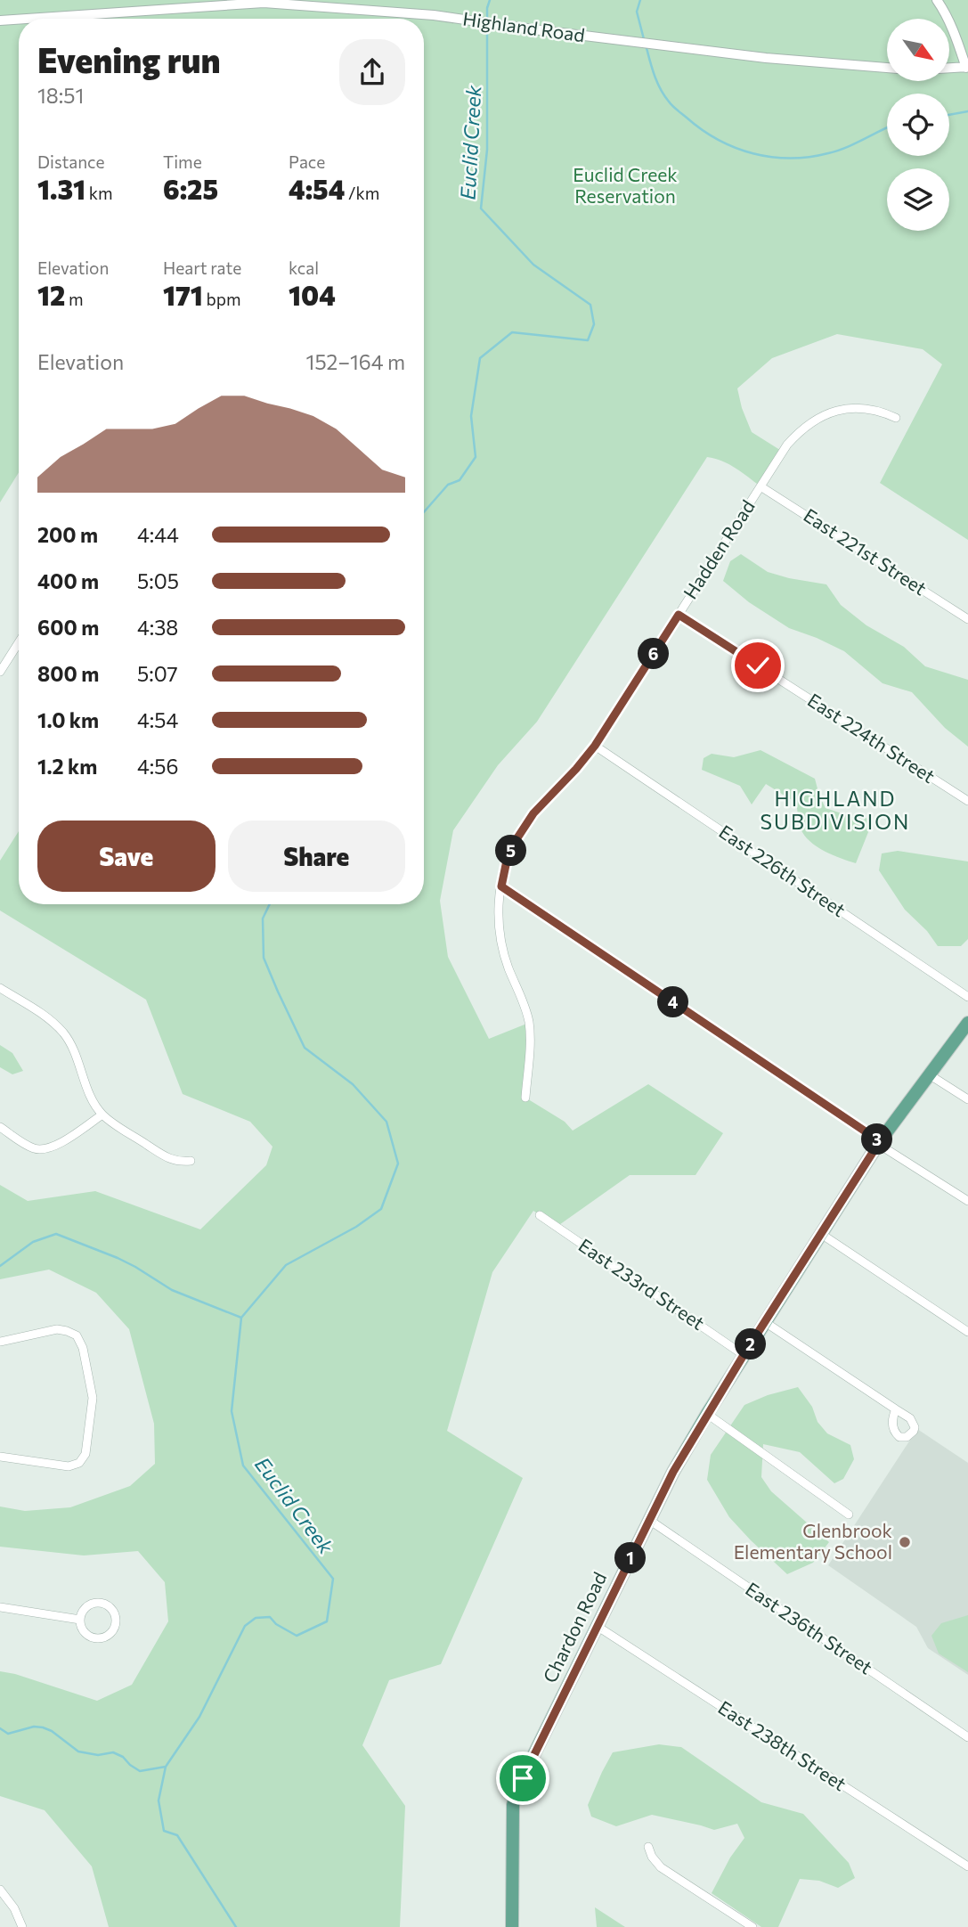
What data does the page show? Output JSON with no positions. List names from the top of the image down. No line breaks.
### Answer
{"streets":{"main road":["Chardon Road"],"street":["Highland Road","Hadden Road","East 221st Street","East 224th Street","East 226th Street","East 233rd Street","East 236th Street","East 238th Street"]},"crossings":[["Hadden Road","East 221st Street"],["Hadden Road","East 224th Street"],["Hadden Road","East 226th Street"],["East 233rd Street","Chardon Road"],["Chardon Road","East 236th Street"],["Chardon Road","East 238th Street"]],"districts":["HIGHLAND SUBDIVISION"],"water":["Euclid Creek"],"parks":["Euclid Creek Reservation"],"places":["Glenbrook Elementary School"],"north":"bottom right","page":{"heading":["Evening run","18:51"],"stats":[["Distance","1.31 km"],["Time","6:25"],["Pace","4:54 /km"],["Elevation","12 m"],["Heart rate","171 bpm"],["kcal","104"]],"chart":["Elevation","152–164 m"],"list":[{"name":"200 m","note":"4:44"},{"name":"400 m","note":"5:05"},{"name":"600 m","note":"4:38"},{"name":"800 m","note":"5:07"},{"name":"1.0 km","note":"4:54"},{"name":"1.2 km","note":"4:56"}],"pins":["6","5","4","3","2","1"],"buttons":["Save","Share"]}}
